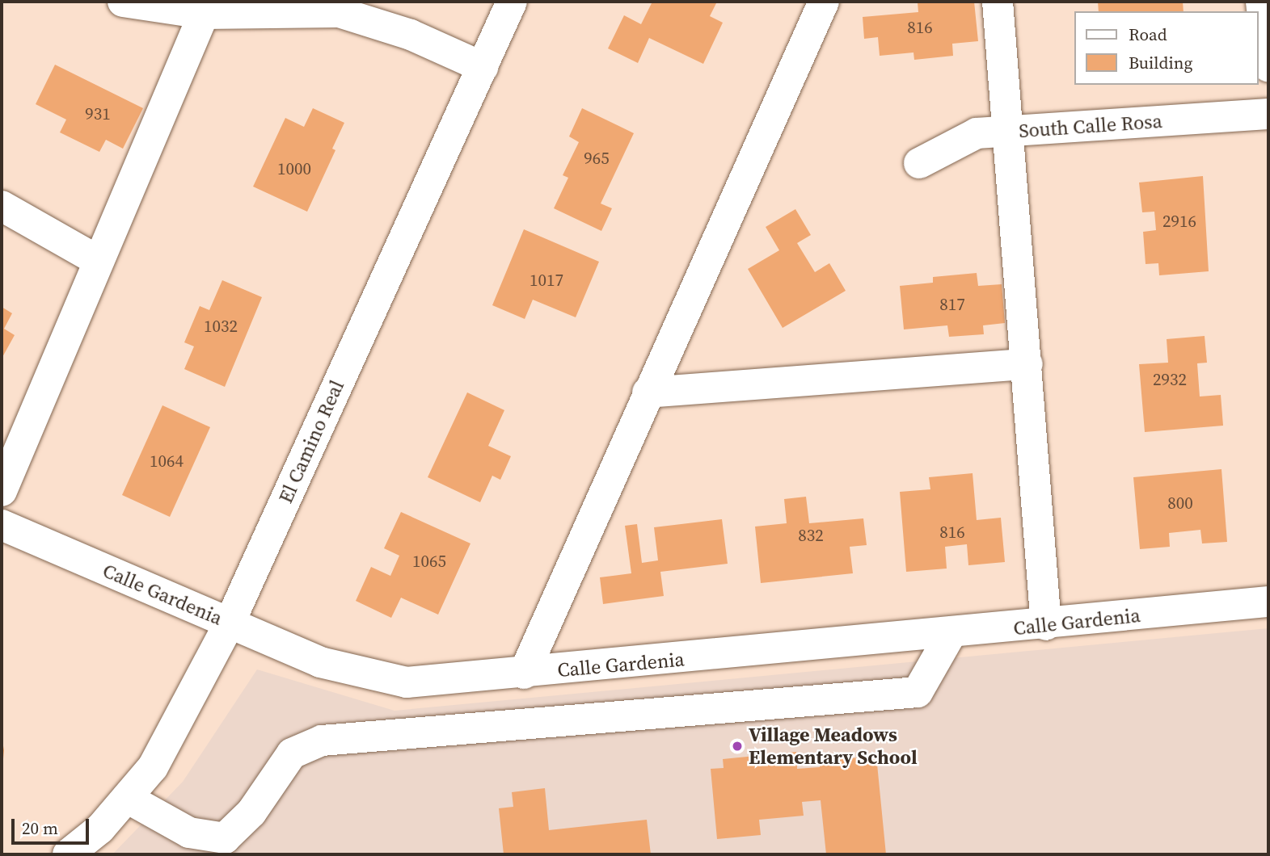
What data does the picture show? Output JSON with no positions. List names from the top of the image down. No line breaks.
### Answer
{"streets":{"street":["South Calle Rosa","El Camino Real","Calle Gardenia"]},"crossings":[["El Camino Real","Calle Gardenia"]],"places":["Village Meadows Elementary School"],"house_numbers":["816","931","965","1000","2916","1017","817","1032","2932","1064","800","816","832","1065"],"legend":["Road","Building"],"scale_bar":"20 m"}
